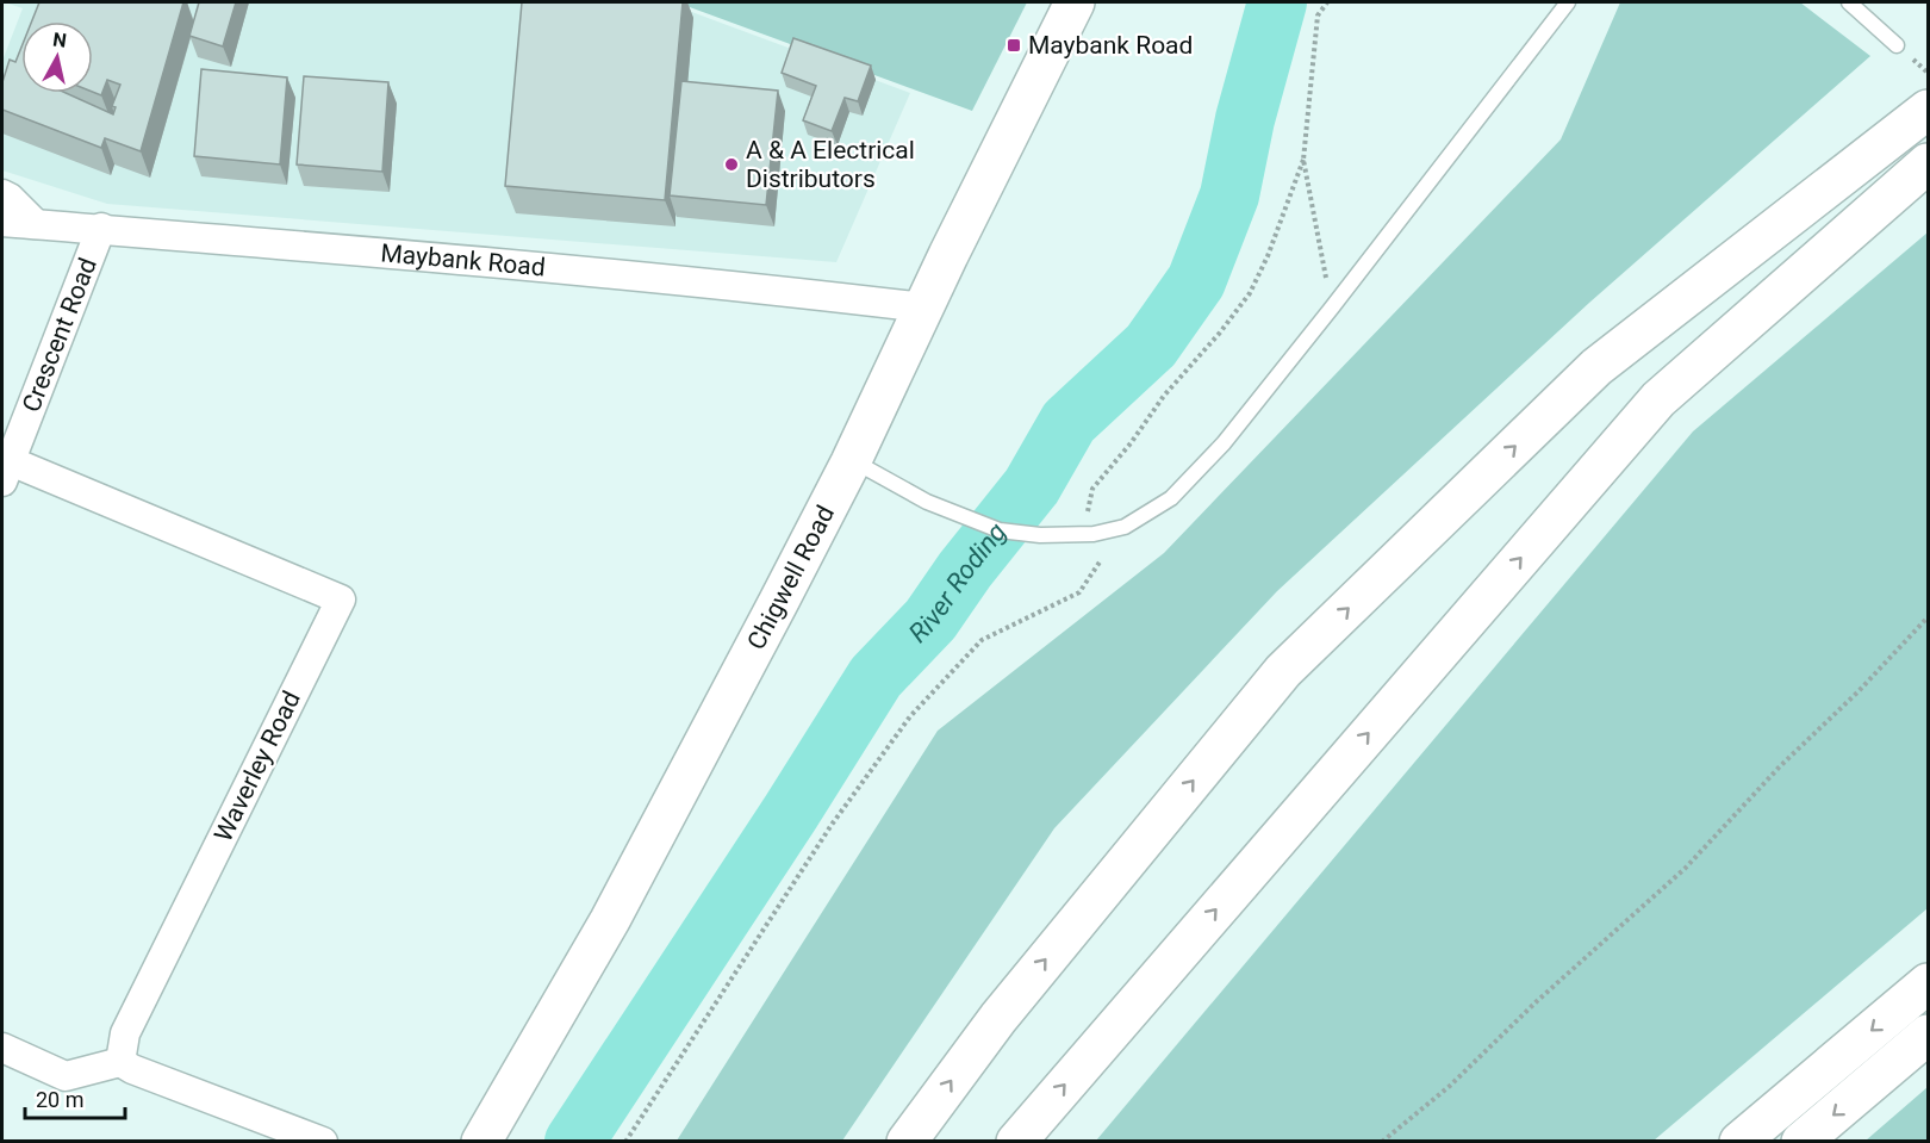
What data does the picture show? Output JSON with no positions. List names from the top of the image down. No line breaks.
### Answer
{"streets":{"main road":["Chigwell Road"],"street":["Maybank Road","Crescent Road","Waverley Road"]},"crossings":[["Maybank Road","Crescent Road"],["Maybank Road","Chigwell Road"],["Crescent Road","Waverley Road"]],"water":["River Roding"],"places":{"transit":["Maybank Road"],"other":["A & A Electrical Distributors"]},"scale_bar":"20 m","north":"top"}
